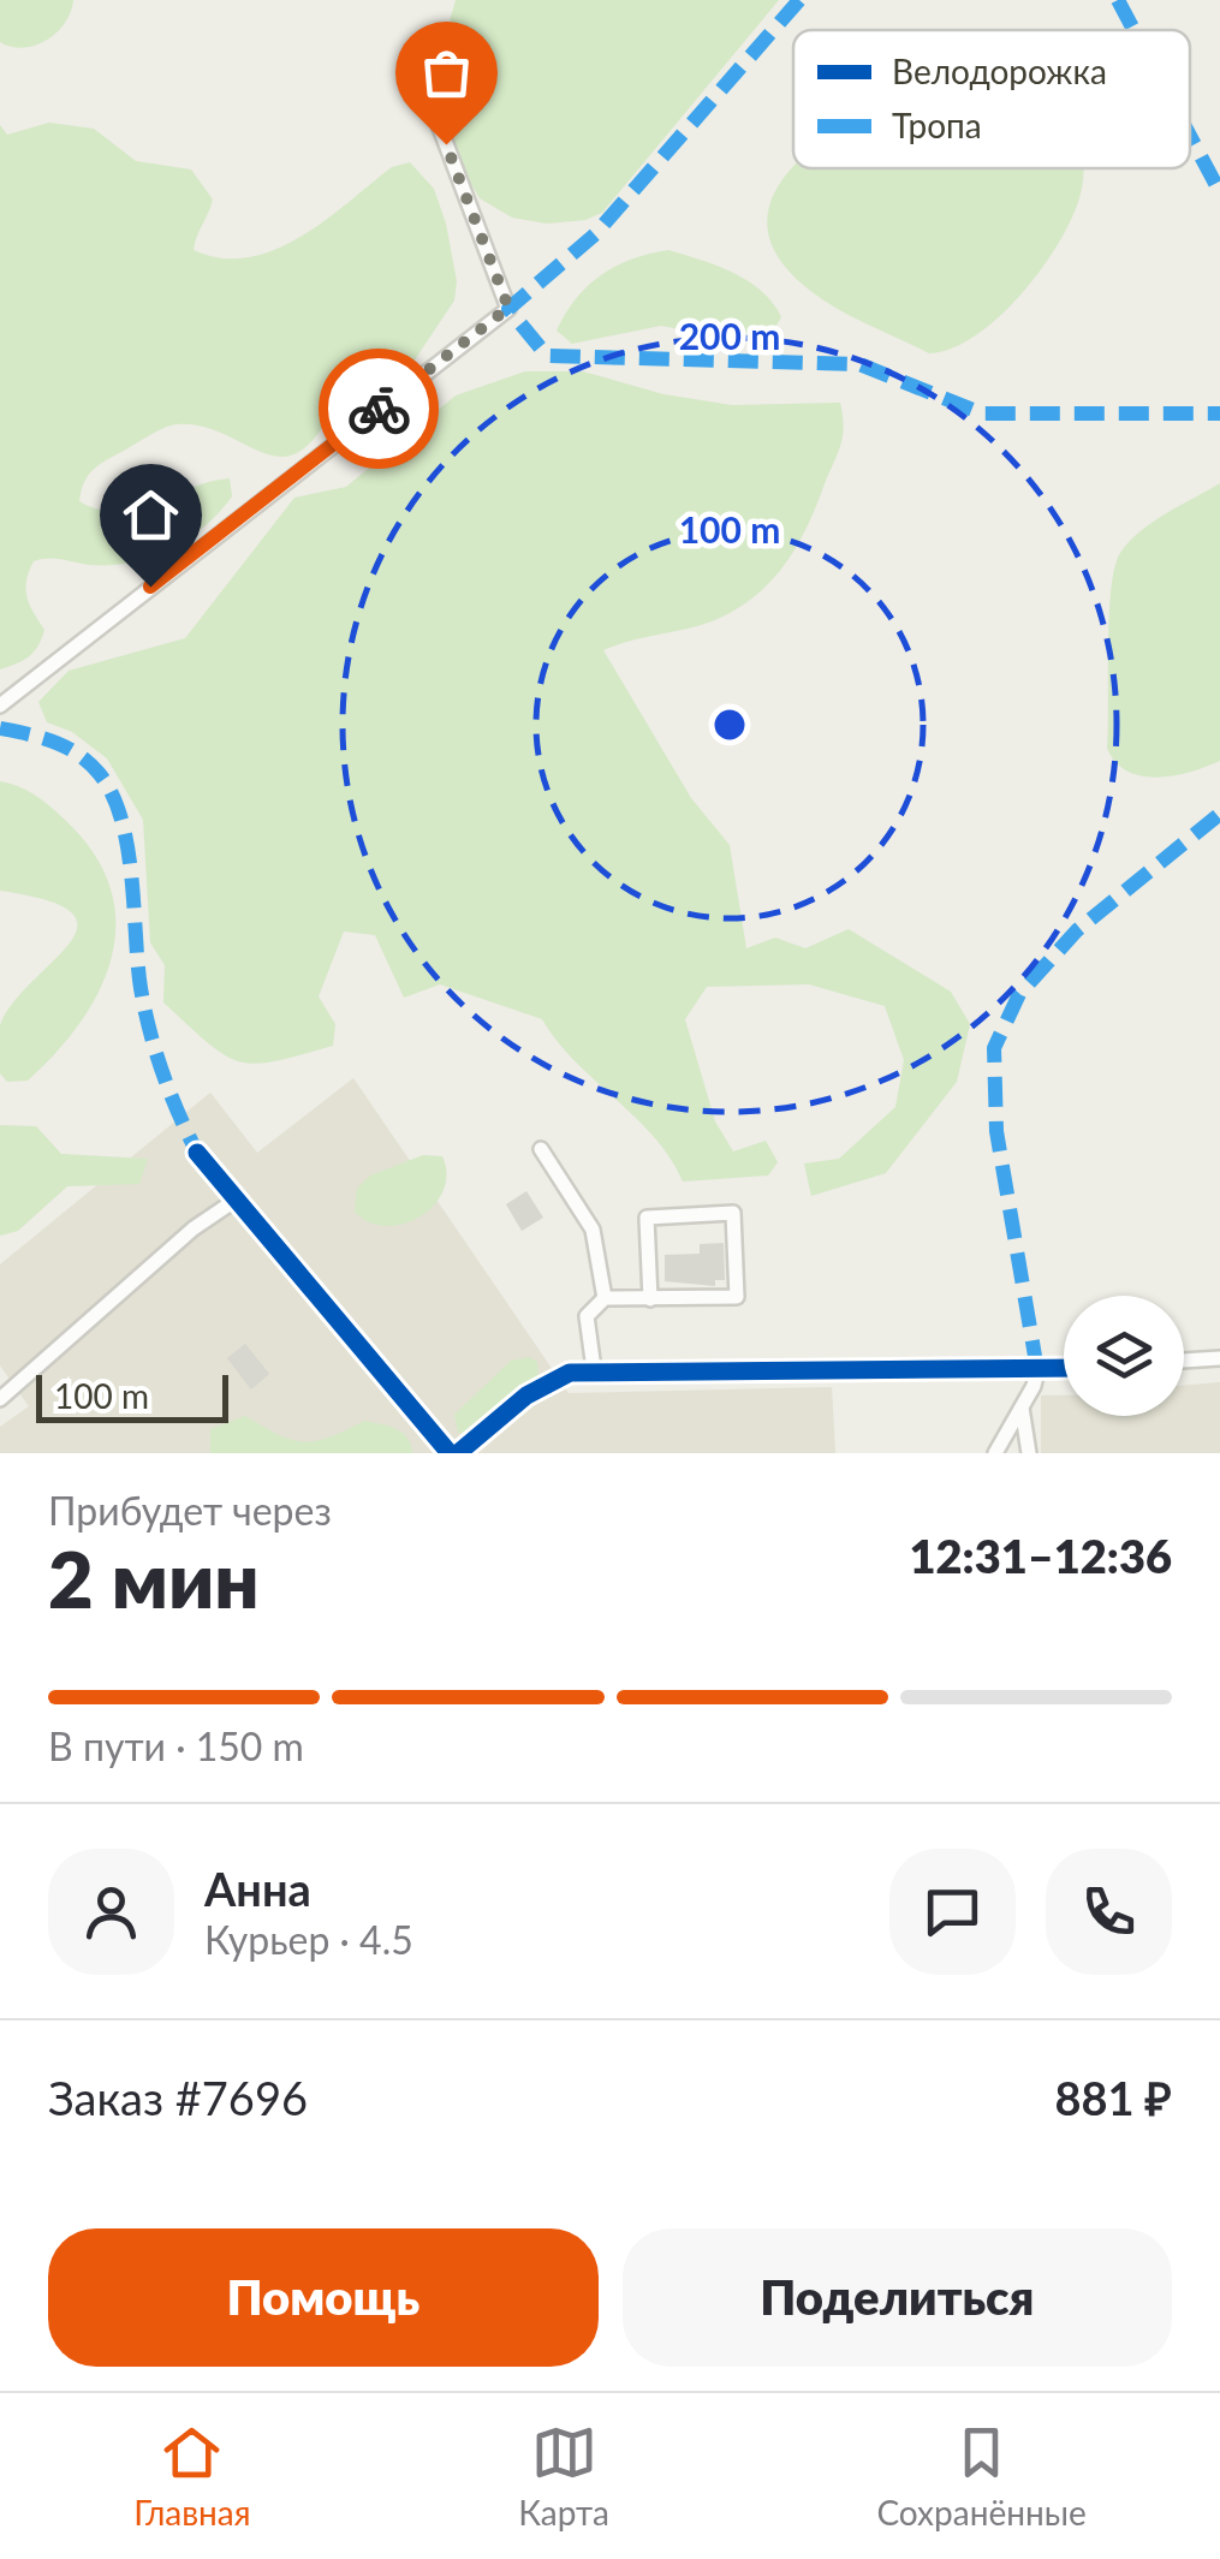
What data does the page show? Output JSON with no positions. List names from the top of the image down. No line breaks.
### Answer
{"legend":["Велодорожка","Тропа"],"scale_bar":"100 m","page":{"scale":"100 m","heading":["2 мин","Прибудет через","12:31–12:36"],"panel":["Анна","Курьер · 4.5","Заказ #7696","881 ₽"],"bar":"В пути · 150 m","buttons":["Помощь","Поделиться"],"tabs":["Главная","Карта","Сохранённые"]},"rings":["200 m","100 m"]}
